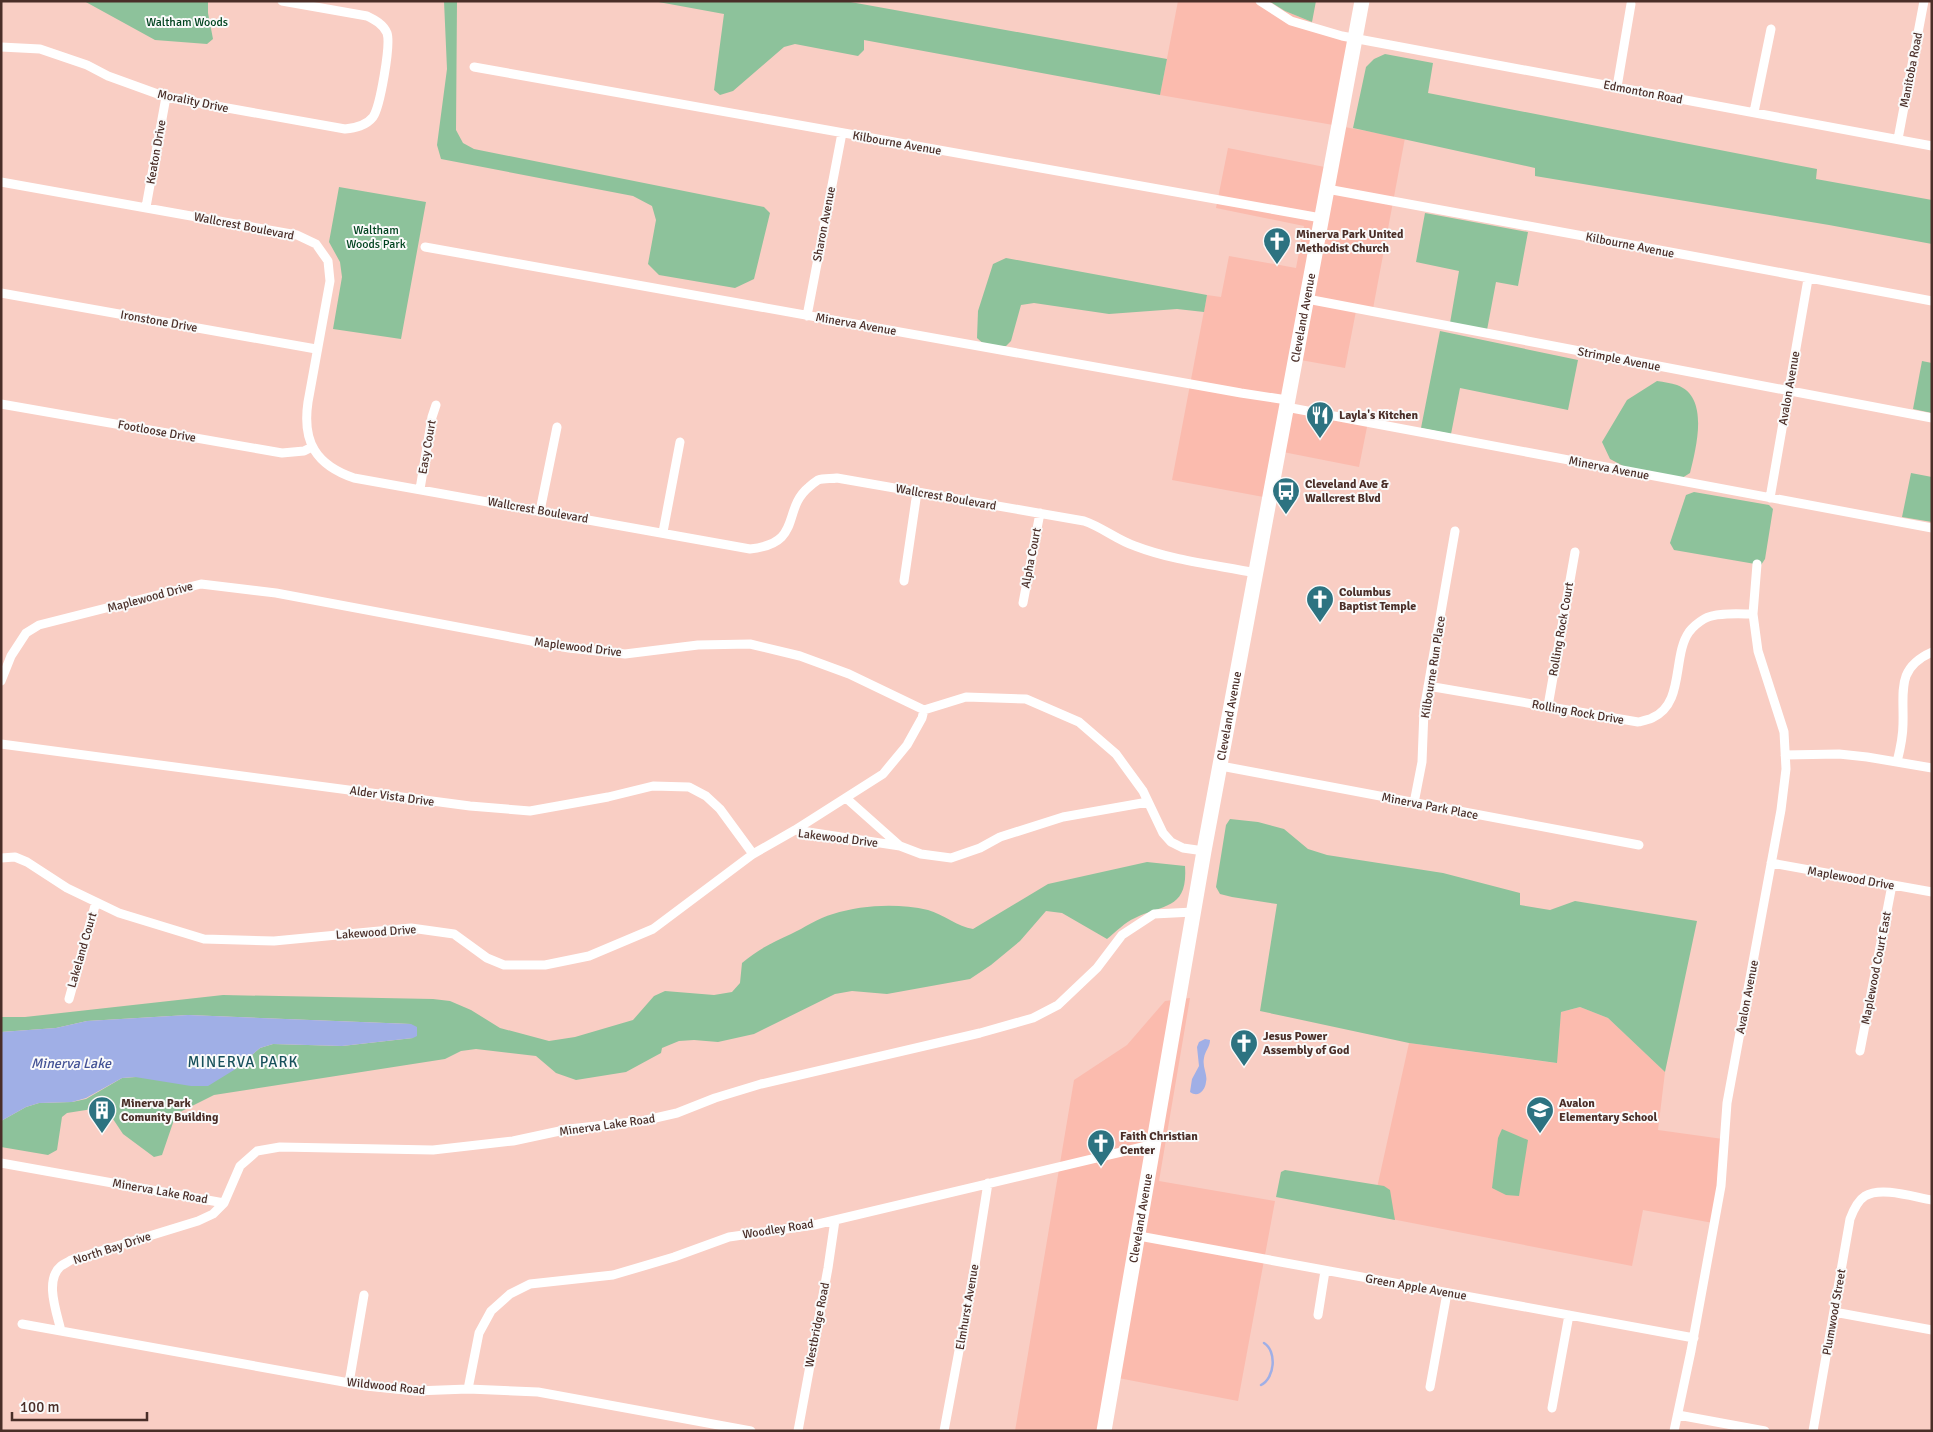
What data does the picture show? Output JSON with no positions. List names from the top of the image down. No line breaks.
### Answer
{"streets":{"main road":["Cleveland Avenue"],"street":["Manitoba Road","Edmonton Road","Morality Drive","Kilbourne Avenue","Keaton Drive","Sharon Avenue","Wallcrest Boulevard","Ironstone Drive","Minerva Avenue","Strimple Avenue","Avalon Avenue","Footloose Drive","Easy Court","Alpha Court","Maplewood Drive","Rolling Rock Court","Kilbourne Run Place","Rolling Rock Drive","Alder Vista Drive","Minerva Park Place","Lakewood Drive","Lakeland Court","Maplewood Court East","Minerva Lake Road","Woodley Road","North Bay Drive","Green Apple Avenue","Elmhurst Avenue","Plumwood Street","Westbridge Road","Wildwood Road"]},"crossings":[["Manitoba Road","Edmonton Road"],["Edmonton Road","Cleveland Avenue"],["Morality Drive","Keaton Drive"],["Kilbourne Avenue","Sharon Avenue"],["Kilbourne Avenue","Cleveland Avenue"],["Kilbourne Avenue","Avalon Avenue"],["Keaton Drive","Wallcrest Boulevard"],["Sharon Avenue","Minerva Avenue"],["Wallcrest Boulevard","Cleveland Avenue"],["Wallcrest Boulevard","Ironstone Drive"],["Wallcrest Boulevard","Footloose Drive"],["Wallcrest Boulevard","Easy Court"],["Wallcrest Boulevard","Alpha Court"],["Cleveland Avenue","Minerva Avenue"],["Cleveland Avenue","Strimple Avenue"],["Cleveland Avenue","Minerva Park Place"],["Cleveland Avenue","Minerva Lake Road"],["Cleveland Avenue","Woodley Road"],["Cleveland Avenue","Green Apple Avenue"],["Minerva Avenue","Avalon Avenue"],["Strimple Avenue","Avalon Avenue"],["Avalon Avenue","Maplewood Drive"],["Avalon Avenue","Rolling Rock Drive"],["Avalon Avenue","Green Apple Avenue"],["Maplewood Drive","Maplewood Court East"],["Rolling Rock Court","Rolling Rock Drive"],["Kilbourne Run Place","Rolling Rock Drive"],["Kilbourne Run Place","Minerva Park Place"],["Alder Vista Drive","Lakewood Drive"],["Lakewood Drive","Lakeland Court"],["Minerva Lake Road","North Bay Drive"],["Woodley Road","Elmhurst Avenue"],["Woodley Road","Westbridge Road"],["Woodley Road","Wildwood Road"],["North Bay Drive","Wildwood Road"]],"districts":["MINERVA PARK"],"water":["Minerva Lake"],"parks":["Waltham Woods","Waltham Woods Park"],"places":{"church":["Minerva Park United Methodist Church","Columbus Baptist Temple","Jesus Power Assembly of God","Faith Christian Center"],"restaurant":["Layla's Kitchen"],"bus stop":["Cleveland Ave & Wallcrest Blvd"],"building":["Minerva Park Comunity Building"],"school or university":["Avalon Elementary School"]},"scale_bar":"100 m"}
